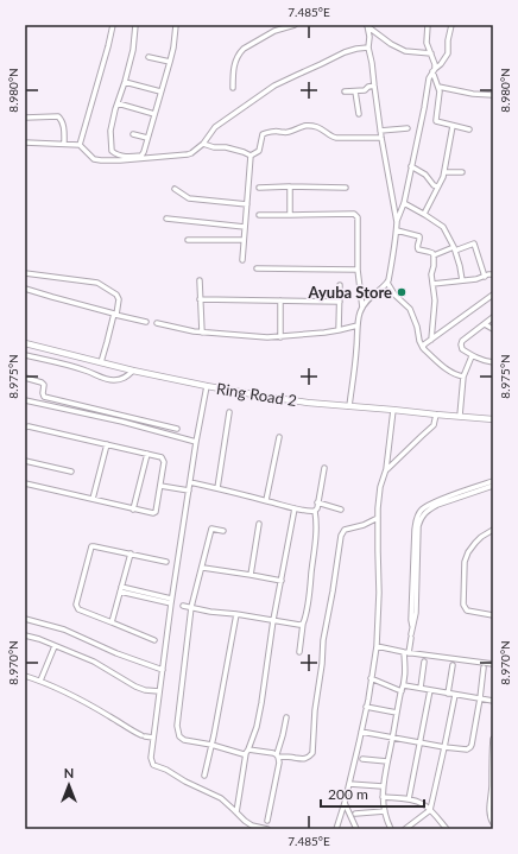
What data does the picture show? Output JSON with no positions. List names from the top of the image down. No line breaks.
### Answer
{"streets":{"main road":["Ring Road 2"]},"places":["Ayuba Store"],"scale_bar":"200 m","north":"top","coordinates":["7.485°E","8.980°N","8.975°N","8.970°N"]}
